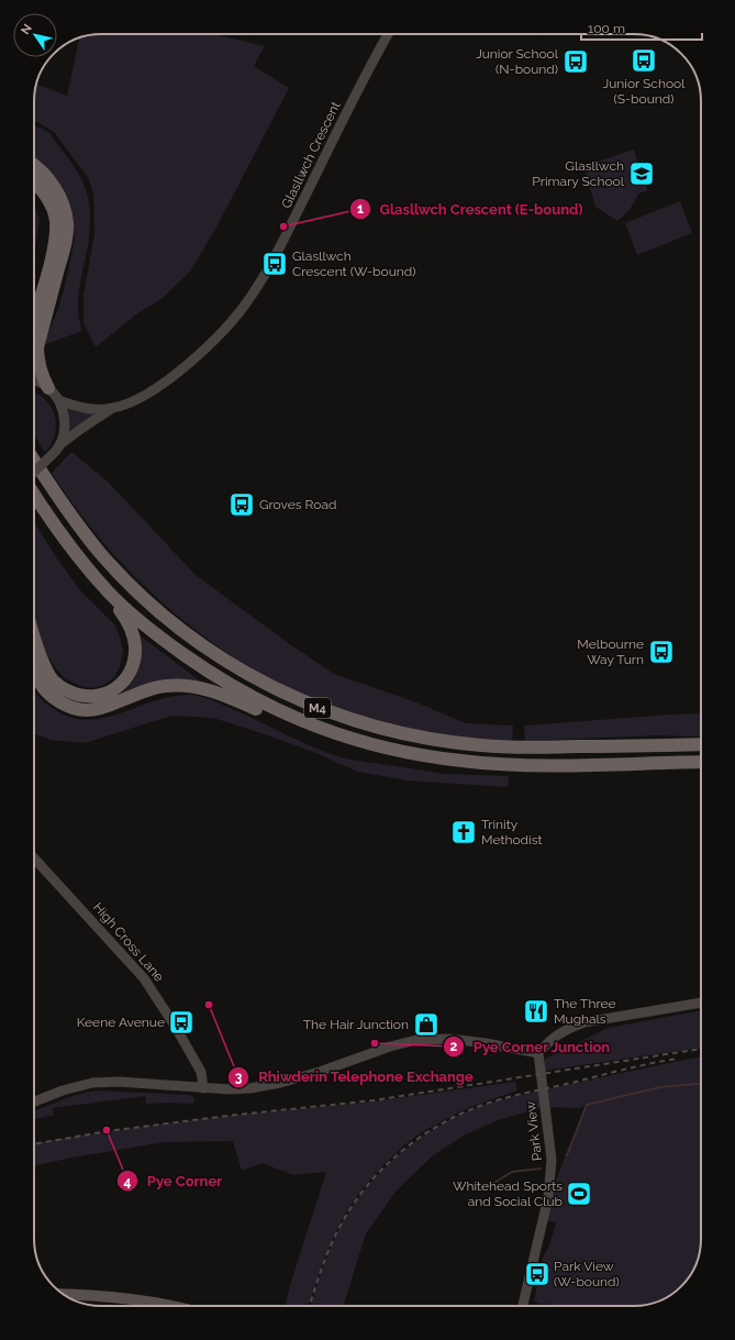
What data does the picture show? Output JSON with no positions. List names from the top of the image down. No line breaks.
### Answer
{"streets":{"highway":["M4"],"street":["Glasllwch Crescent","High Cross Lane","Park View"]},"places":{"bus stop":["Junior School (S-bound)","Junior School (N-bound)","Glasllwch Crescent (W-bound)","Groves Road","Melbourne Way Turn","Keene Avenue","Park View (W-bound)"],"school or university":["Glasllwch Primary School"],"other":["Glasllwch Crescent (E-bound)","Rhiwderin Telephone Exchange","Pye Corner Junction","Pye Corner"],"church":["Trinity Methodist"],"restaurant":["The Three Mughals"],"shop":["The Hair Junction"],"sports":["Whitehead Sports and Social Club"]},"scale_bar":"100 m","north":"top left"}
